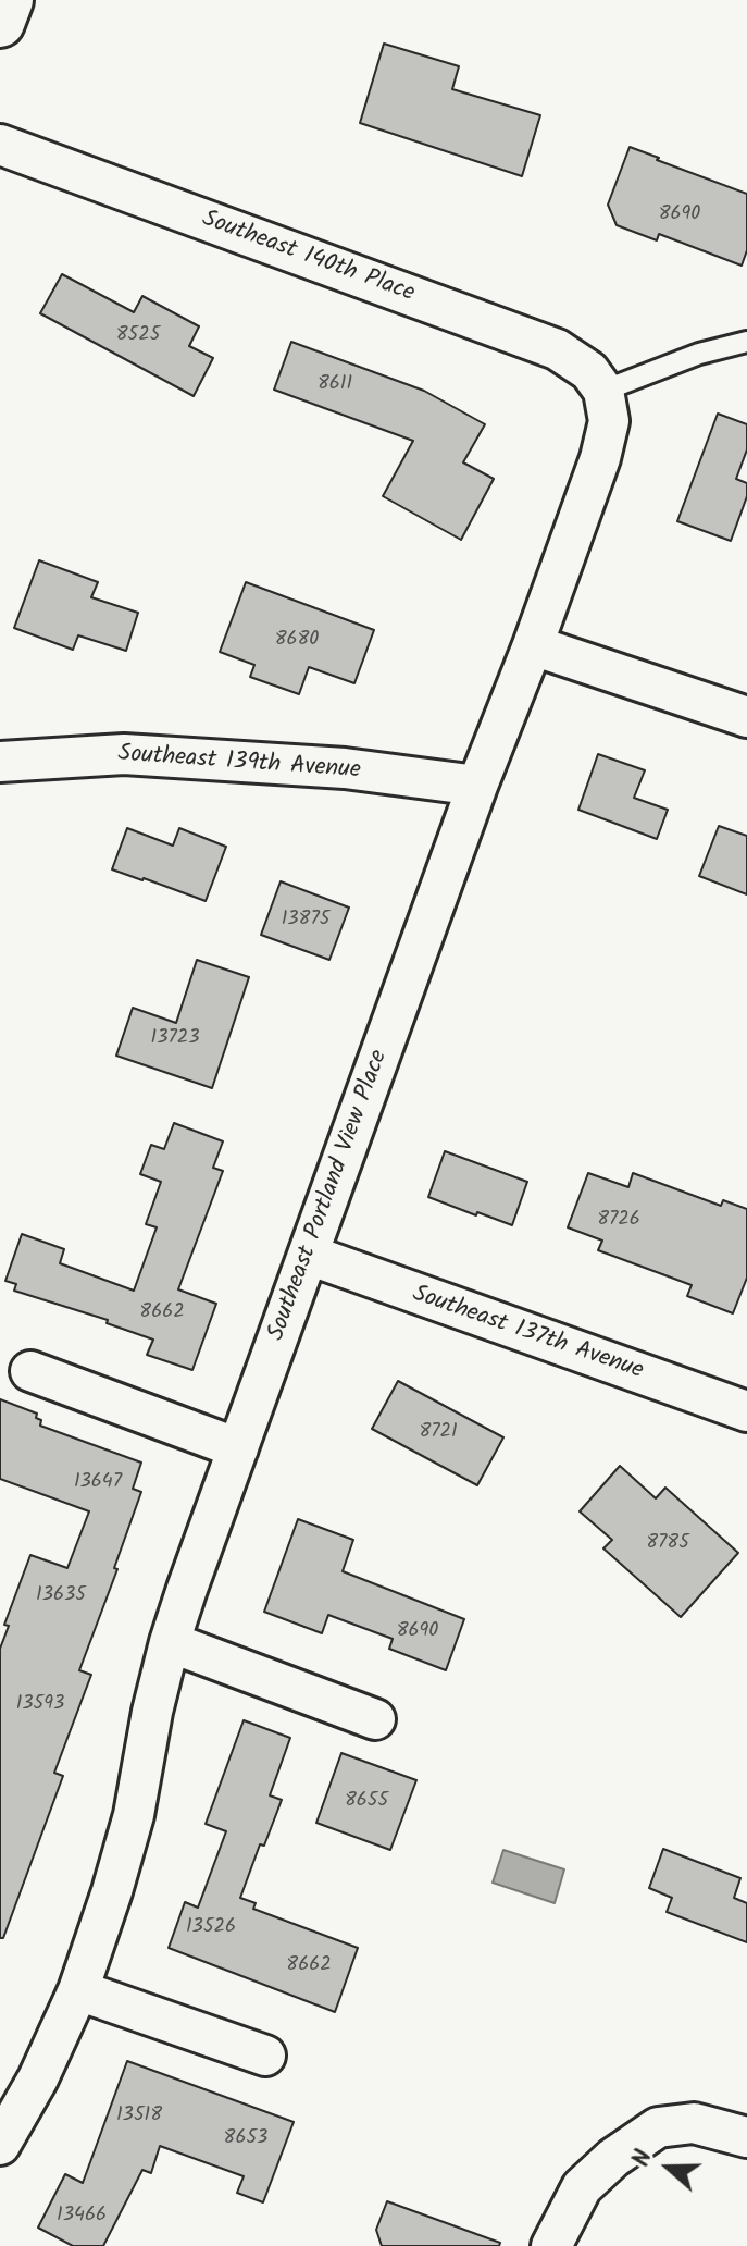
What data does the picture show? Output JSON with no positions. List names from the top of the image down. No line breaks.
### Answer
{"streets":{"street":["Southeast 140th Place","Southeast 139th Avenue","Southeast Portland View Place","Southeast 137th Avenue"]},"crossings":[["Southeast 140th Place","Southeast Portland View Place"],["Southeast 139th Avenue","Southeast Portland View Place"],["Southeast Portland View Place","Southeast 137th Avenue"]],"house_numbers":["8690","8525","8611","8680","13875","13723","8726","8662","8721","13647","8785","13635","8690","13593","8655","13526","8662","13518","8653","13466"],"north":"left"}
